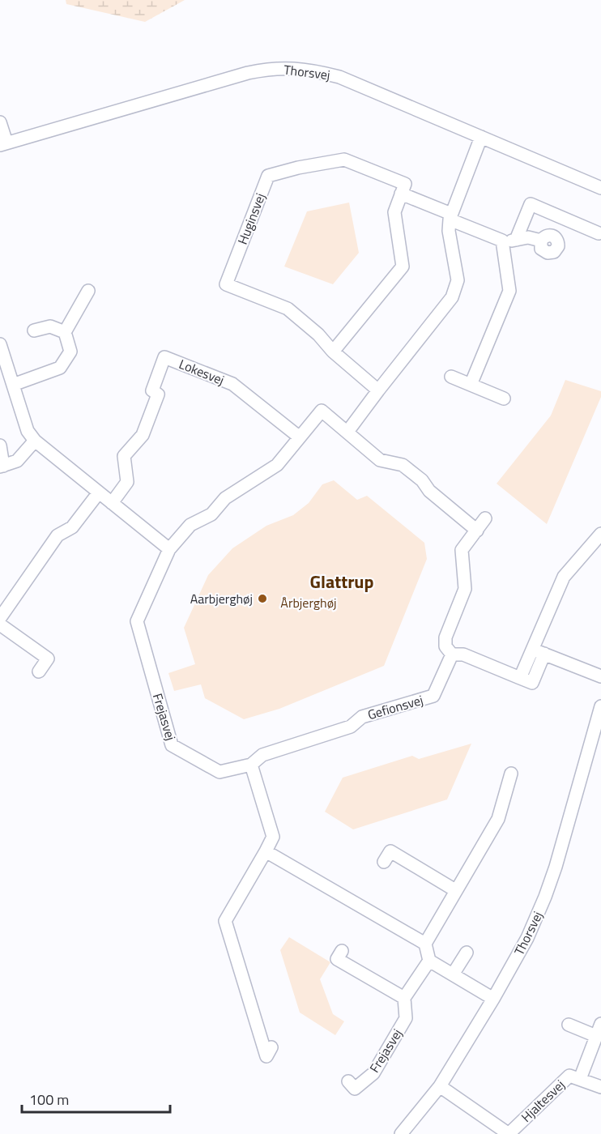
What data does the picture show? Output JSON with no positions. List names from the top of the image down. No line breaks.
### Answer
{"streets":{"street":["Thorsvej","Huginsvej","Lokesvej","Gefionsvej","Frejasvej","Hjaltesvej"]},"crossings":[["Thorsvej","Hjaltesvej"],["Gefionsvej","Frejasvej"]],"districts":["Glattrup"],"parks":["Årbjerghøj"],"places":["Aarbjerghøj"],"scale_bar":"100 m"}
